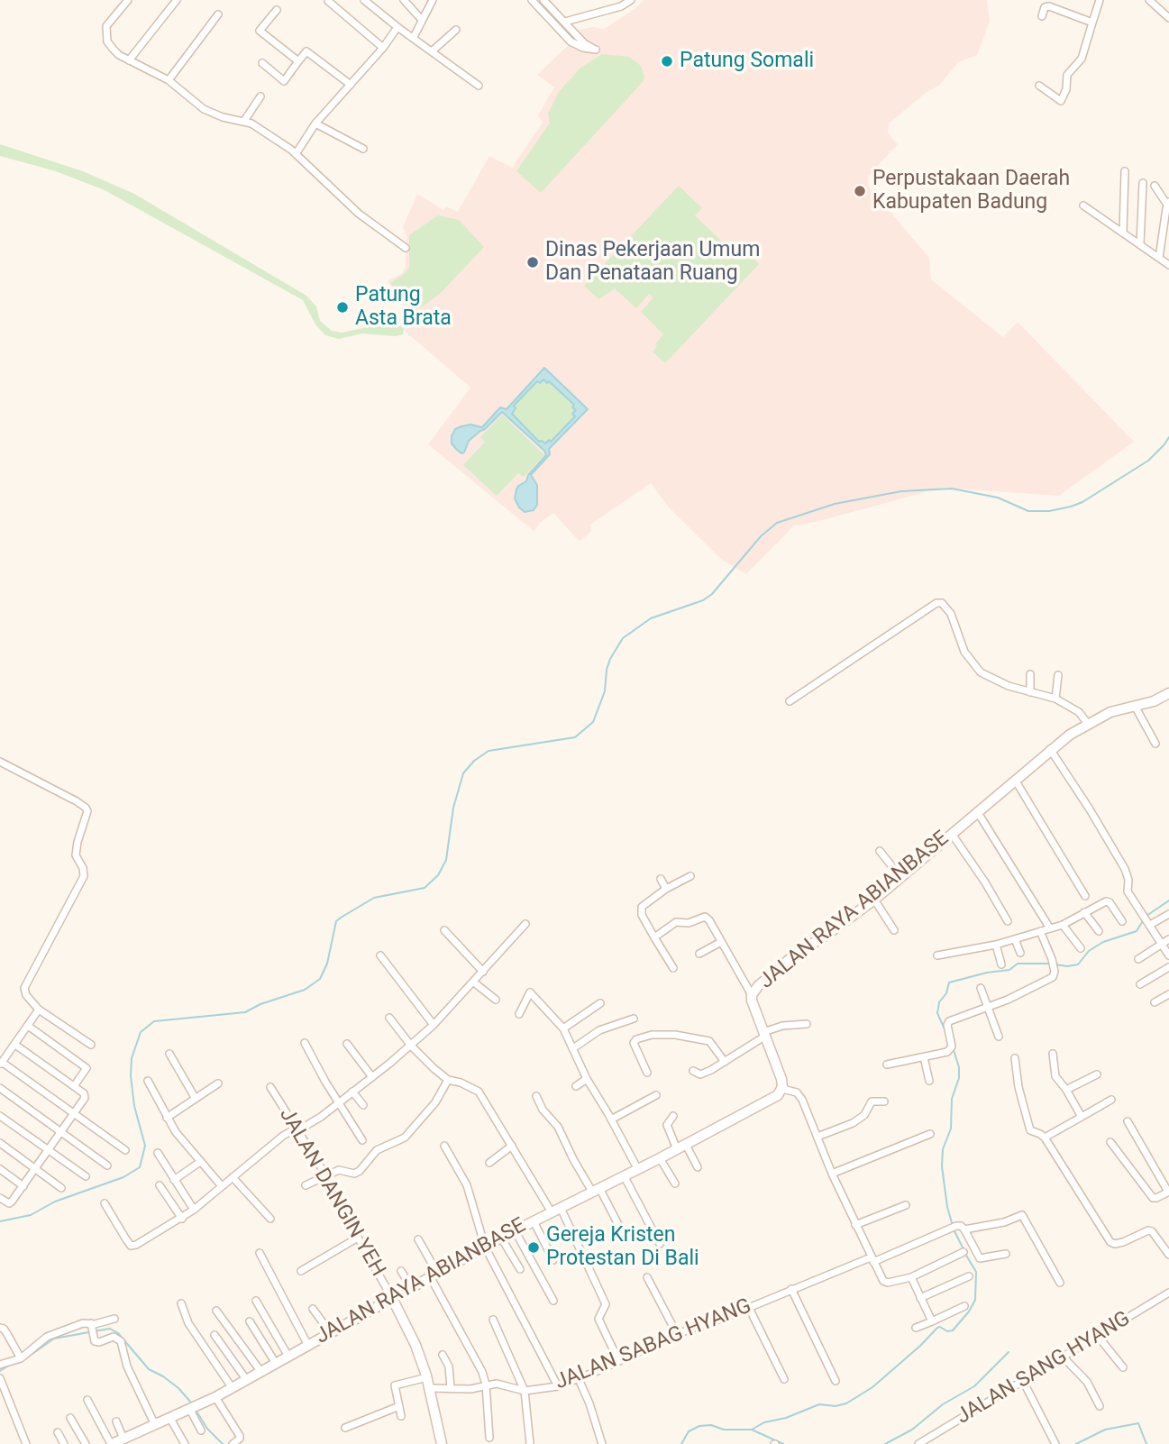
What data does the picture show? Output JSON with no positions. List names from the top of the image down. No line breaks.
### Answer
{"streets":{"main road":["JALAN RAYA ABIANBASE"],"street":["JALAN DANGIN YEH","JALAN SABAG HYANG","JALAN SANG HYANG"]},"crossings":[["JALAN RAYA ABIANBASE","JALAN DANGIN YEH"]],"places":["Patung Somali","Perpustakaan Daerah Kabupaten Badung","Dinas Pekerjaan Umum Dan Penataan Ruang","Patung Asta Brata","Gereja Kristen Protestan Di Bali"]}
